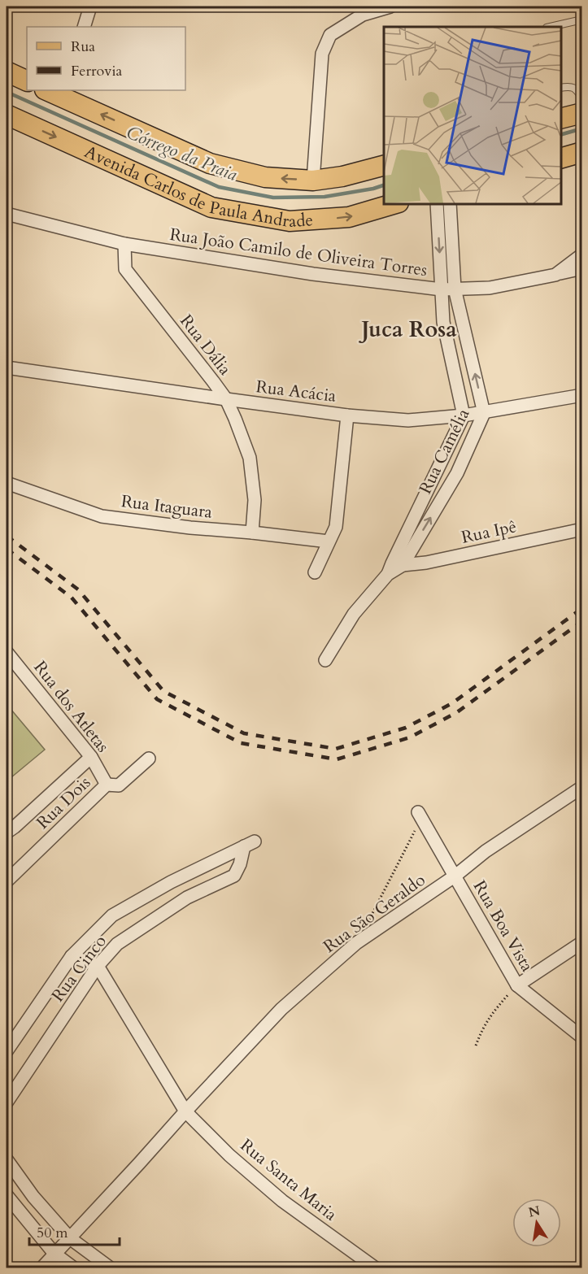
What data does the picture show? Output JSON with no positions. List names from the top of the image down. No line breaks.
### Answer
{"streets":{"main road":["Avenida Carlos de Paula Andrade"],"street":["Rua João Camilo de Oliveira Torres","Rua Dália","Rua Acácia","Rua Camélia","Rua Itaguara","Rua Ipê","Rua dos Atletas","Rua Dois","Rua São Geraldo","Rua Boa Vista","Rua Cinco","Rua Santa Maria"]},"crossings":[["Rua João Camilo de Oliveira Torres","Rua Dália"],["Rua João Camilo de Oliveira Torres","Rua Camélia"],["Rua Dália","Rua Acácia"],["Rua Dália","Rua Itaguara"],["Rua Acácia","Rua Camélia"],["Rua Camélia","Rua Ipê"],["Rua dos Atletas","Rua Dois"],["Rua São Geraldo","Rua Boa Vista"],["Rua São Geraldo","Rua Santa Maria"],["Rua Cinco","Rua Santa Maria"]],"districts":["Juca Rosa"],"water":["Córrego da Praia"],"legend":["Rua","Ferrovia"],"scale_bar":"50 m","north":"top"}
